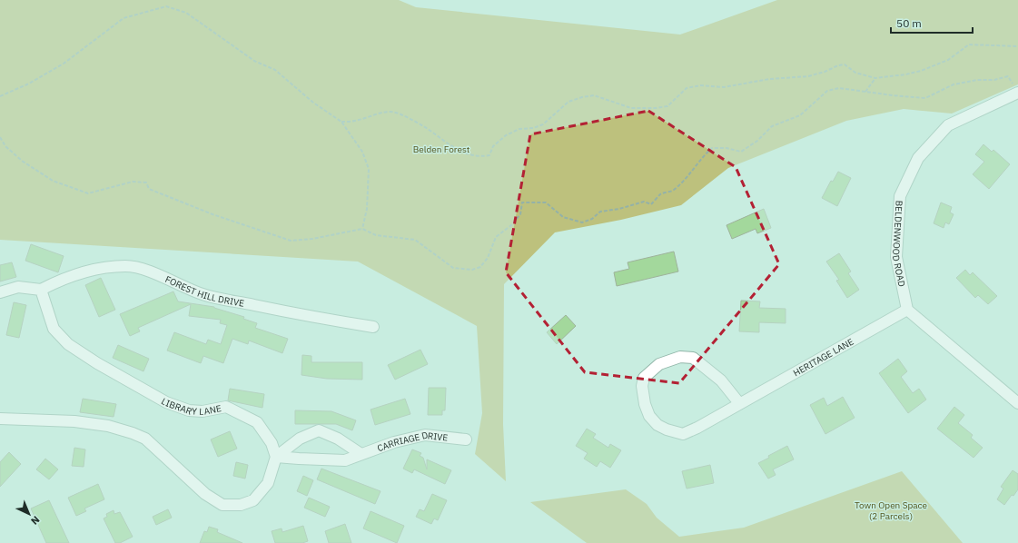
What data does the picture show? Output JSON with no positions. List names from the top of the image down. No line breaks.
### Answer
{"streets":{"street":["BELDENWOOD ROAD","FOREST HILL DRIVE","HERITAGE LANE","LIBRARY LANE","CARRIAGE DRIVE"]},"crossings":[["BELDENWOOD ROAD","HERITAGE LANE"],["FOREST HILL DRIVE","LIBRARY LANE"],["LIBRARY LANE","CARRIAGE DRIVE"]],"parks":["Belden Forest","Town Open Space (2 Parcels)"],"scale_bar":"50 m","north":"bottom right"}
